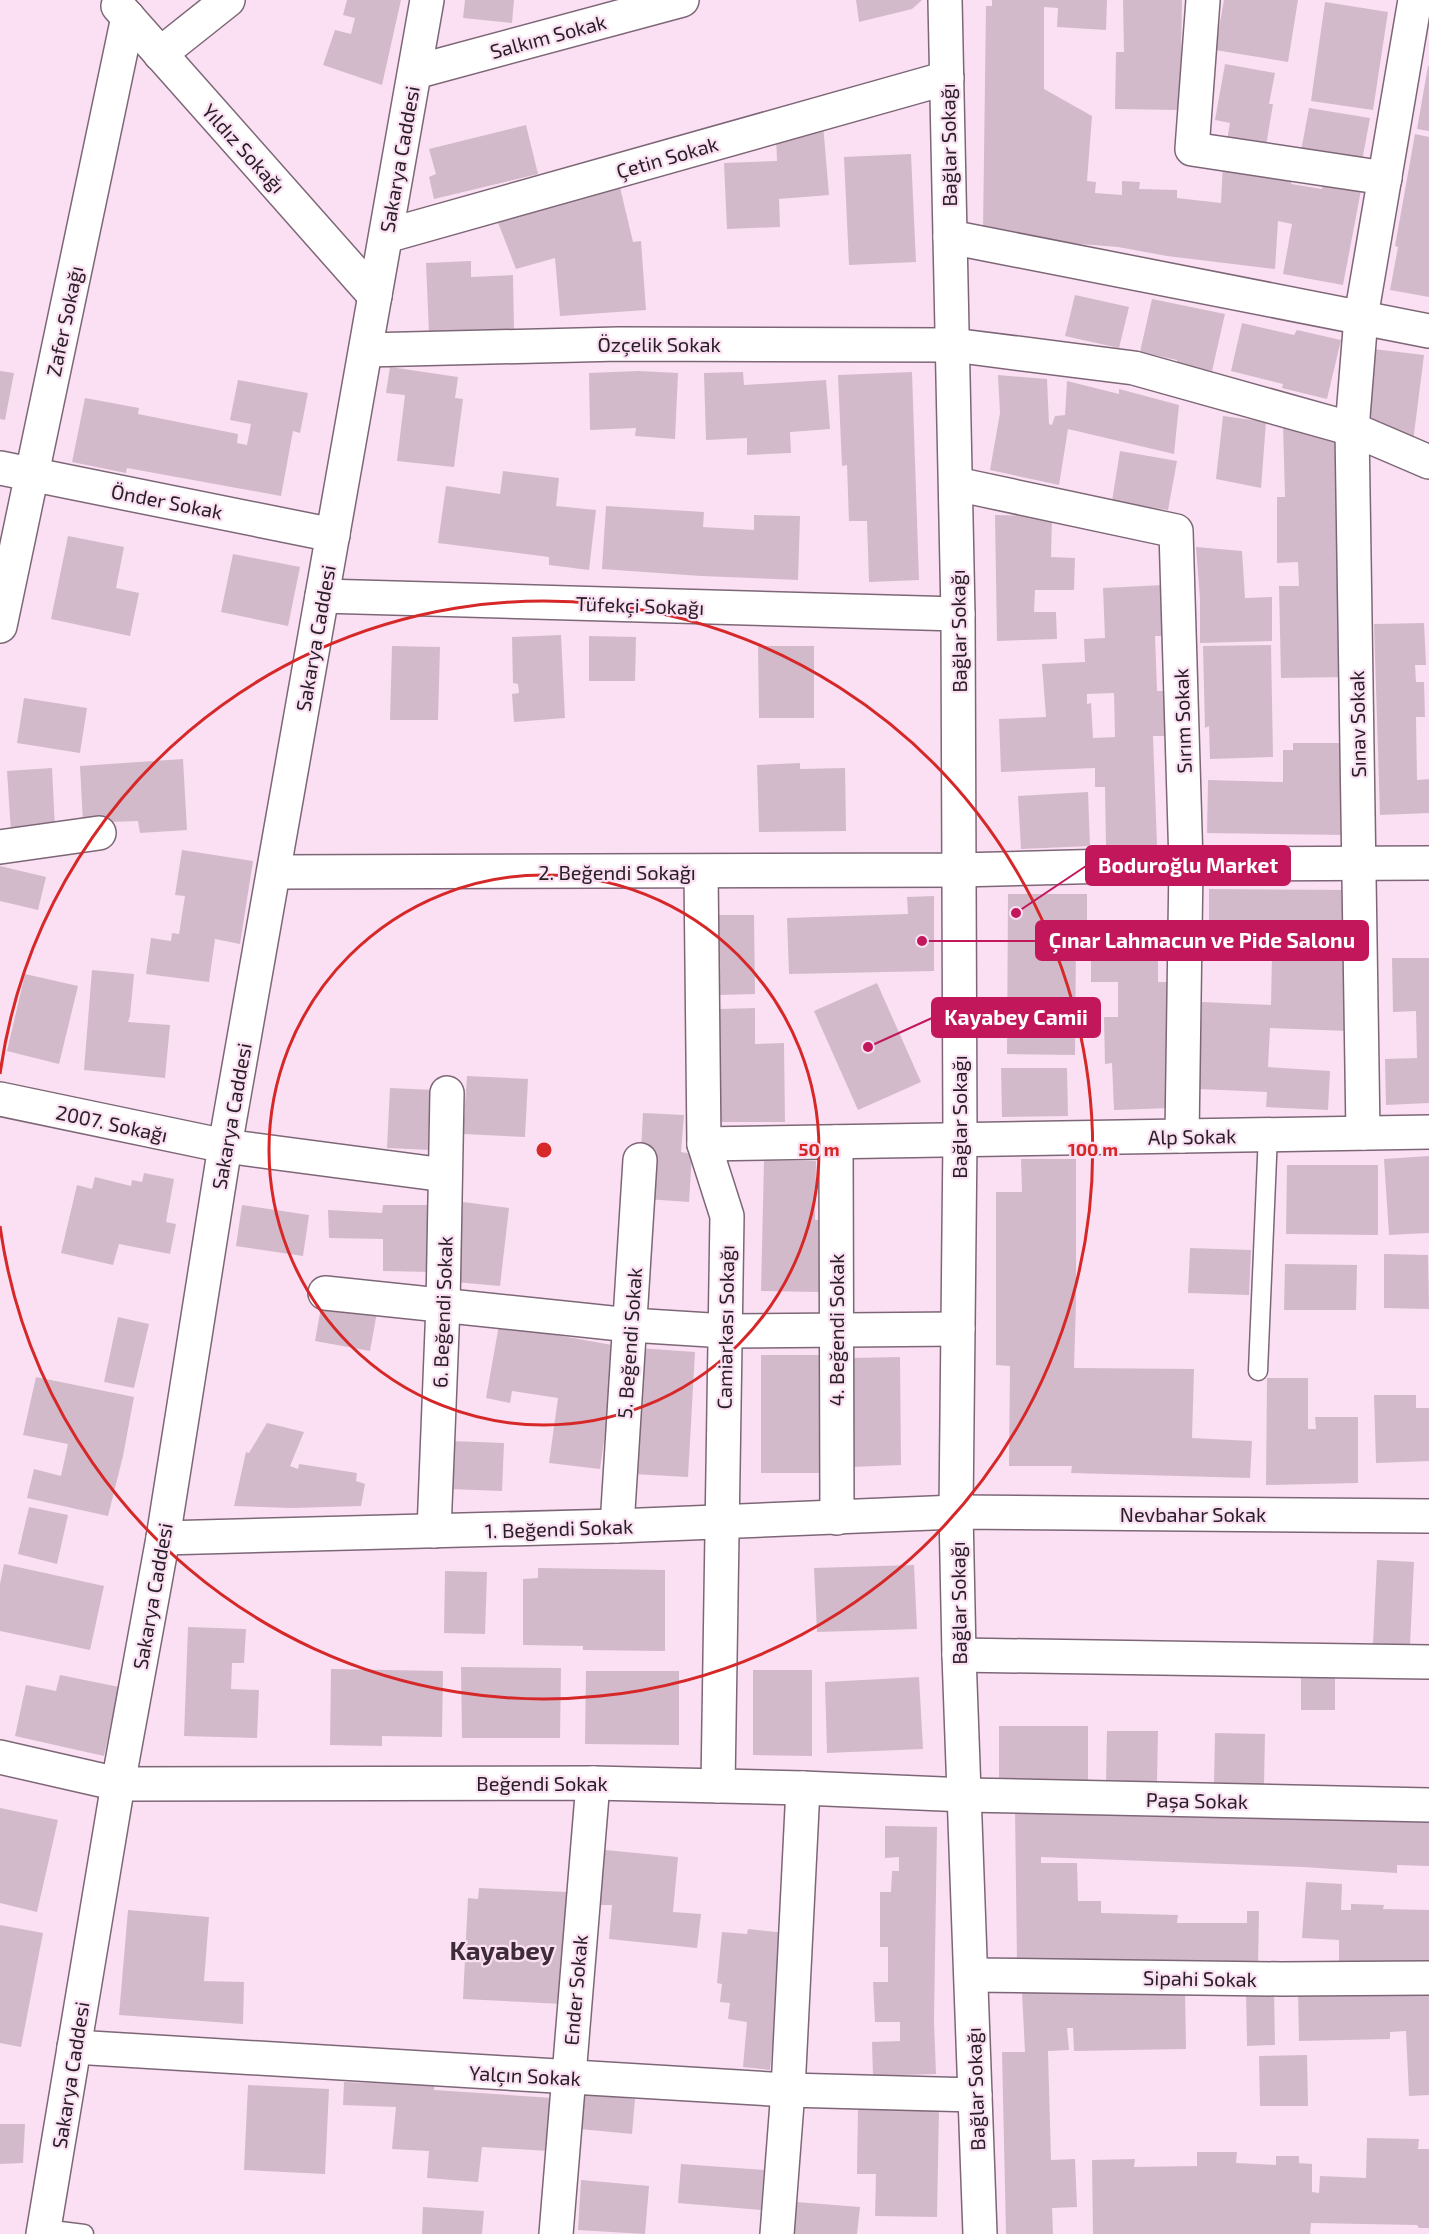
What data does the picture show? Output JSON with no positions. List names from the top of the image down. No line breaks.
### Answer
{"streets":{"street":["Salkım Sokak","Bağlar Sokağı","Yıldız Sokağı","Çetin Sokak","Sakarya Caddesi","Zafer Sokağı","Özçelik Sokak","Önder Sokak","Tüfekçi Sokağı","Sırım Sokak","Sınav Sokak","2. Beğendi Sokağı","2007. Sokağı","Alp Sokak","6. Beğendi Sokak","Camiarkası Sokağı","4. Beğendi Sokak","5. Beğendi Sokak","Nevbahar Sokak","1. Beğendi Sokak","Beğendi Sokak","Paşa Sokak","Sipahi Sokak","Ender Sokak","Yalçın Sokak"]},"crossings":[["Salkım Sokak","Sakarya Caddesi"],["Bağlar Sokağı","Çetin Sokak"],["Bağlar Sokağı","Özçelik Sokak"],["Bağlar Sokağı","Tüfekçi Sokağı"],["Bağlar Sokağı","Sırım Sokak"],["Bağlar Sokağı","2. Beğendi Sokağı"],["Bağlar Sokağı","Alp Sokak"],["Bağlar Sokağı","Nevbahar Sokak"],["Bağlar Sokağı","1. Beğendi Sokak"],["Bağlar Sokağı","Beğendi Sokak"],["Bağlar Sokağı","Paşa Sokak"],["Bağlar Sokağı","Sipahi Sokak"],["Bağlar Sokağı","Yalçın Sokak"],["Yıldız Sokağı","Sakarya Caddesi"],["Yıldız Sokağı","Zafer Sokağı"],["Çetin Sokak","Sakarya Caddesi"],["Sakarya Caddesi","Özçelik Sokak"],["Sakarya Caddesi","Önder Sokak"],["Sakarya Caddesi","Tüfekçi Sokağı"],["Sakarya Caddesi","2. Beğendi Sokağı"],["Sakarya Caddesi","2007. Sokağı"],["Sakarya Caddesi","1. Beğendi Sokak"],["Sakarya Caddesi","Beğendi Sokak"],["Sakarya Caddesi","Yalçın Sokak"],["Zafer Sokağı","Önder Sokak"],["Özçelik Sokak","Sınav Sokak"],["Sırım Sokak","2. Beğendi Sokağı"],["Sırım Sokak","Alp Sokak"],["Sınav Sokak","2. Beğendi Sokağı"],["Sınav Sokak","Alp Sokak"],["2. Beğendi Sokağı","Camiarkası Sokağı"],["2007. Sokağı","6. Beğendi Sokak"],["Alp Sokak","Camiarkası Sokağı"],["Alp Sokak","4. Beğendi Sokak"],["6. Beğendi Sokak","1. Beğendi Sokak"],["Camiarkası Sokağı","1. Beğendi Sokak"],["Camiarkası Sokağı","Beğendi Sokak"],["4. Beğendi Sokak","1. Beğendi Sokak"],["5. Beğendi Sokak","1. Beğendi Sokak"],["Nevbahar Sokak","1. Beğendi Sokak"],["Beğendi Sokak","Paşa Sokak"],["Beğendi Sokak","Ender Sokak"],["Ender Sokak","Yalçın Sokak"]],"districts":["Kayabey"],"places":["Boduroğlu Market","Çınar Lahmacun ve Pide Salonu","Kayabey Camii"],"rings":["50 m","100 m"]}
